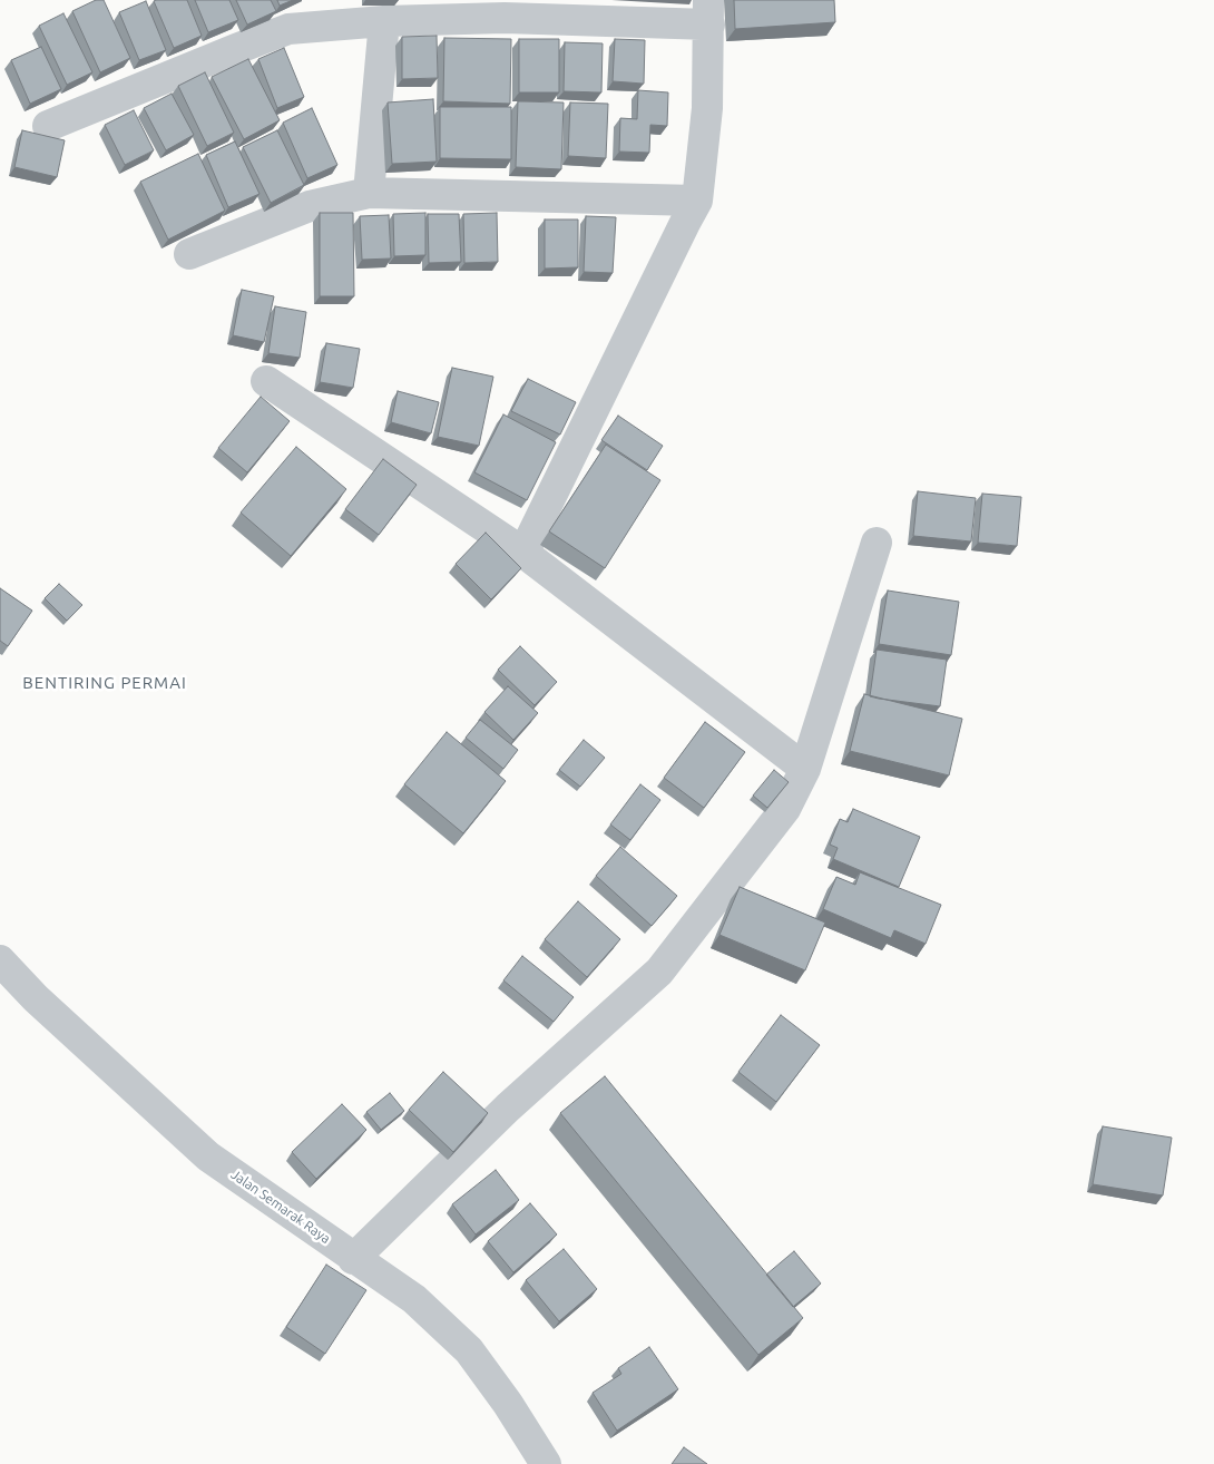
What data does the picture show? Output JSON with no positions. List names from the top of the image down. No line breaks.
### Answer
{"streets":{"street":["Jalan Semarak Raya"]},"districts":["BENTIRING PERMAI"]}
